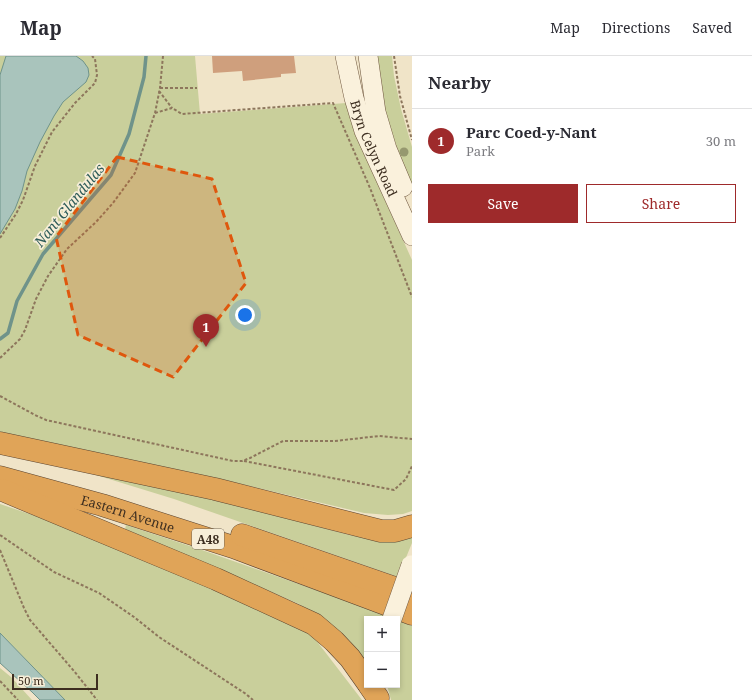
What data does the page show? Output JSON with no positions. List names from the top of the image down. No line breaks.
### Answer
{"streets":{"highway":["Eastern Avenue","A48"],"street":["Bryn Celyn Road"]},"water":["Nant Glandulas"],"scale_bar":"50 m","page":{"header":"Map","nav":["Map","Directions","Saved"],"heading":"Nearby","list":[{"mark":"1","name":"Parc Coed-y-Nant","note":"Park","value":"30 m"}],"buttons":["Save","Share"],"pins":"1","map_buttons":["+","−"],"scale":"50 m"}}
